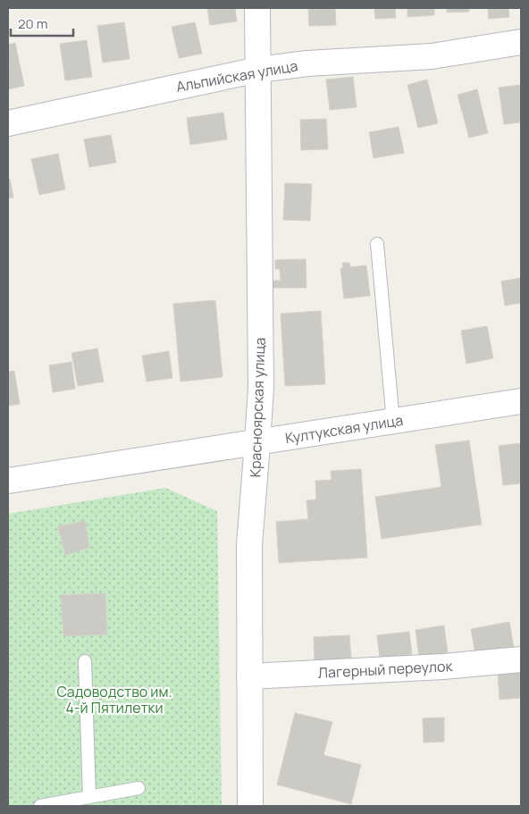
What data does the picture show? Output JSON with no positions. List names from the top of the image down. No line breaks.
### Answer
{"streets":{"street":["Альпийская улица","Красноярская улица","Култукская улица","Лагерный переулок"]},"crossings":[["Альпийская улица","Красноярская улица"],["Красноярская улица","Култукская улица"],["Красноярская улица","Лагерный переулок"]],"parks":["Садоводство им. 4-й Пятилетки"],"scale_bar":"20 m"}
